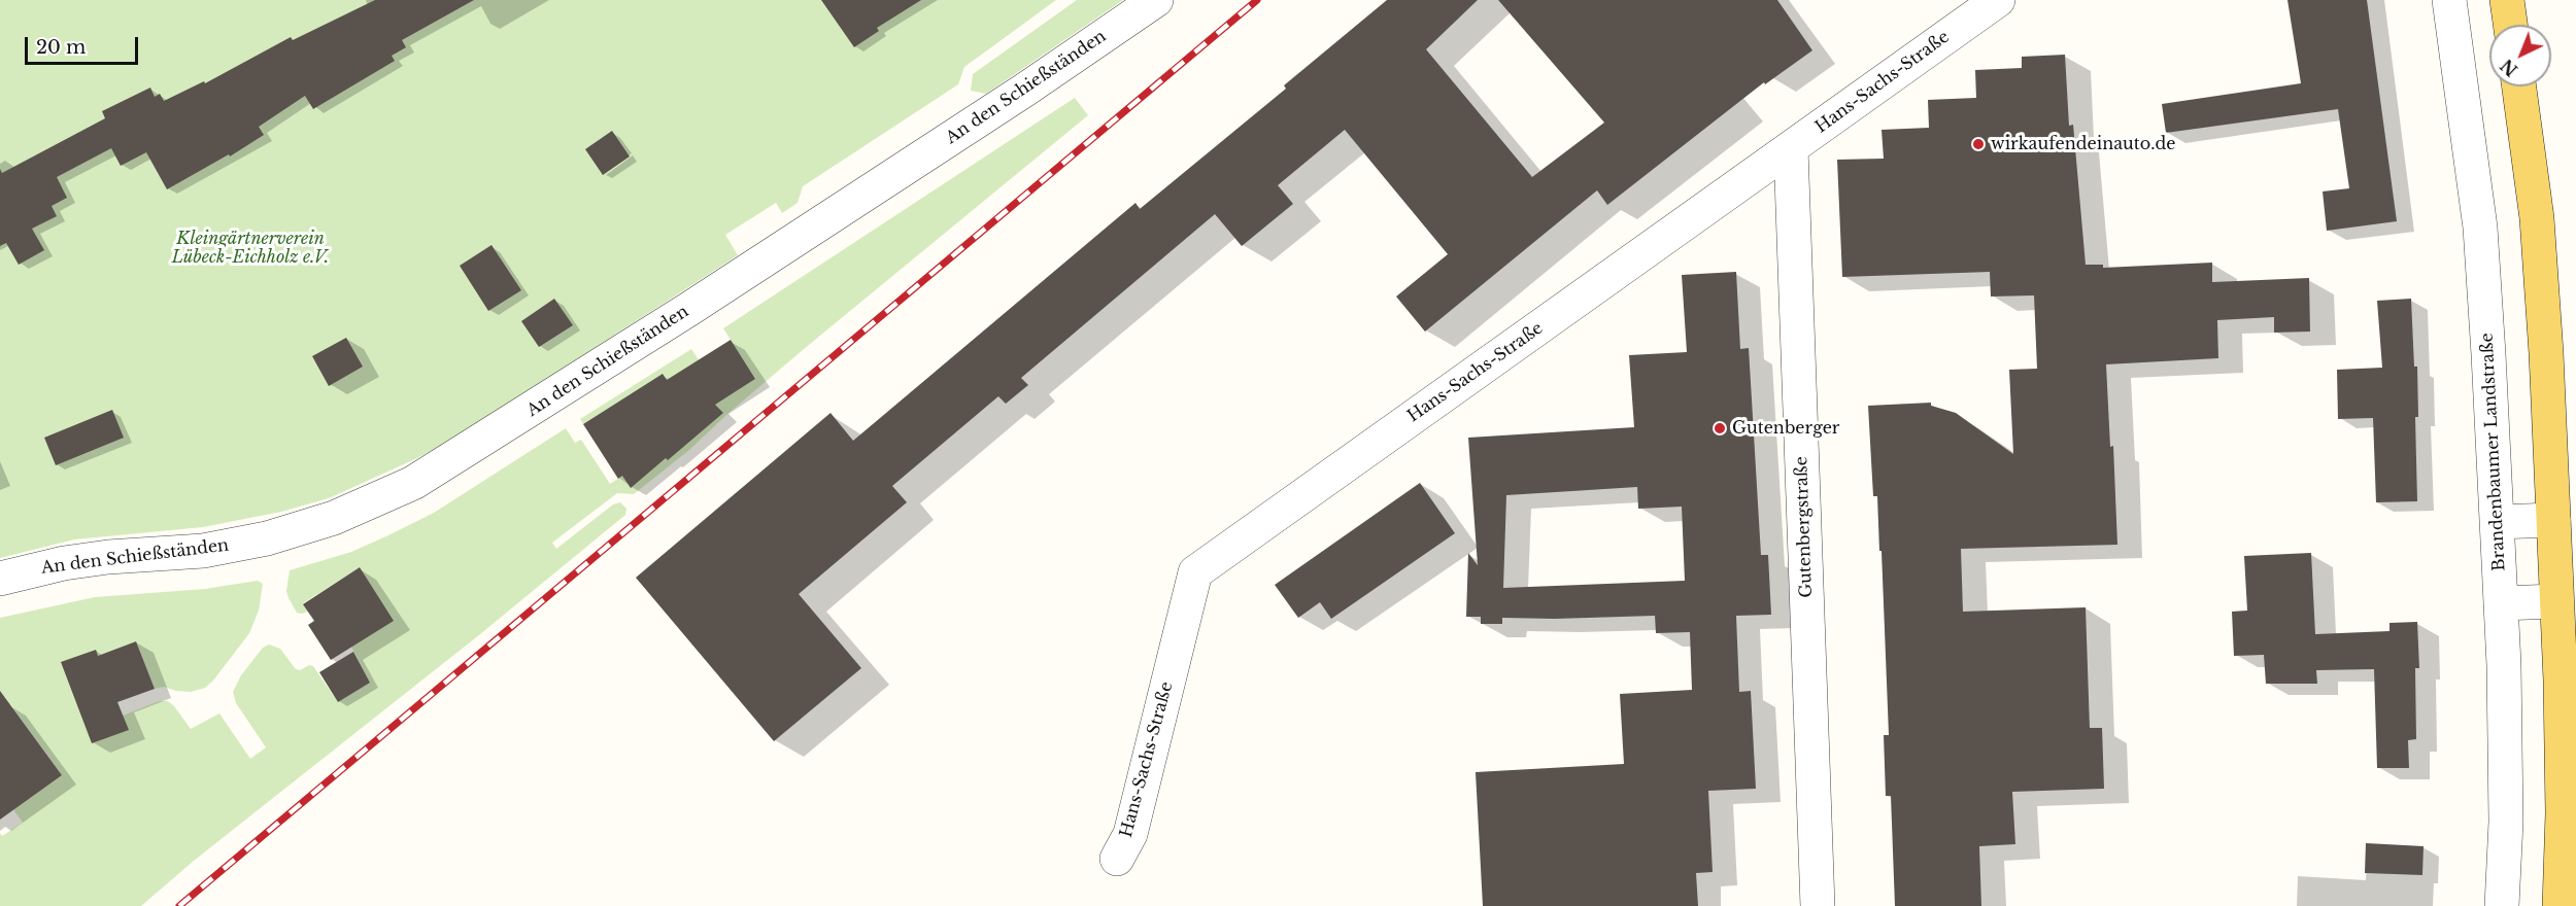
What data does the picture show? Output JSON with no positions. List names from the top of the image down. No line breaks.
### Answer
{"streets":{"street":["Hans-Sachs-Straße","An den Schießständen","Brandenbaumer Landstraße","Gutenbergstraße"]},"crossings":[["Hans-Sachs-Straße","Gutenbergstraße"]],"parks":["Kleingärtnerverein Lübeck-Eichholz e.V."],"places":["wirkaufendeinauto.de","Gutenberger"],"scale_bar":"20 m","north":"bottom left"}
